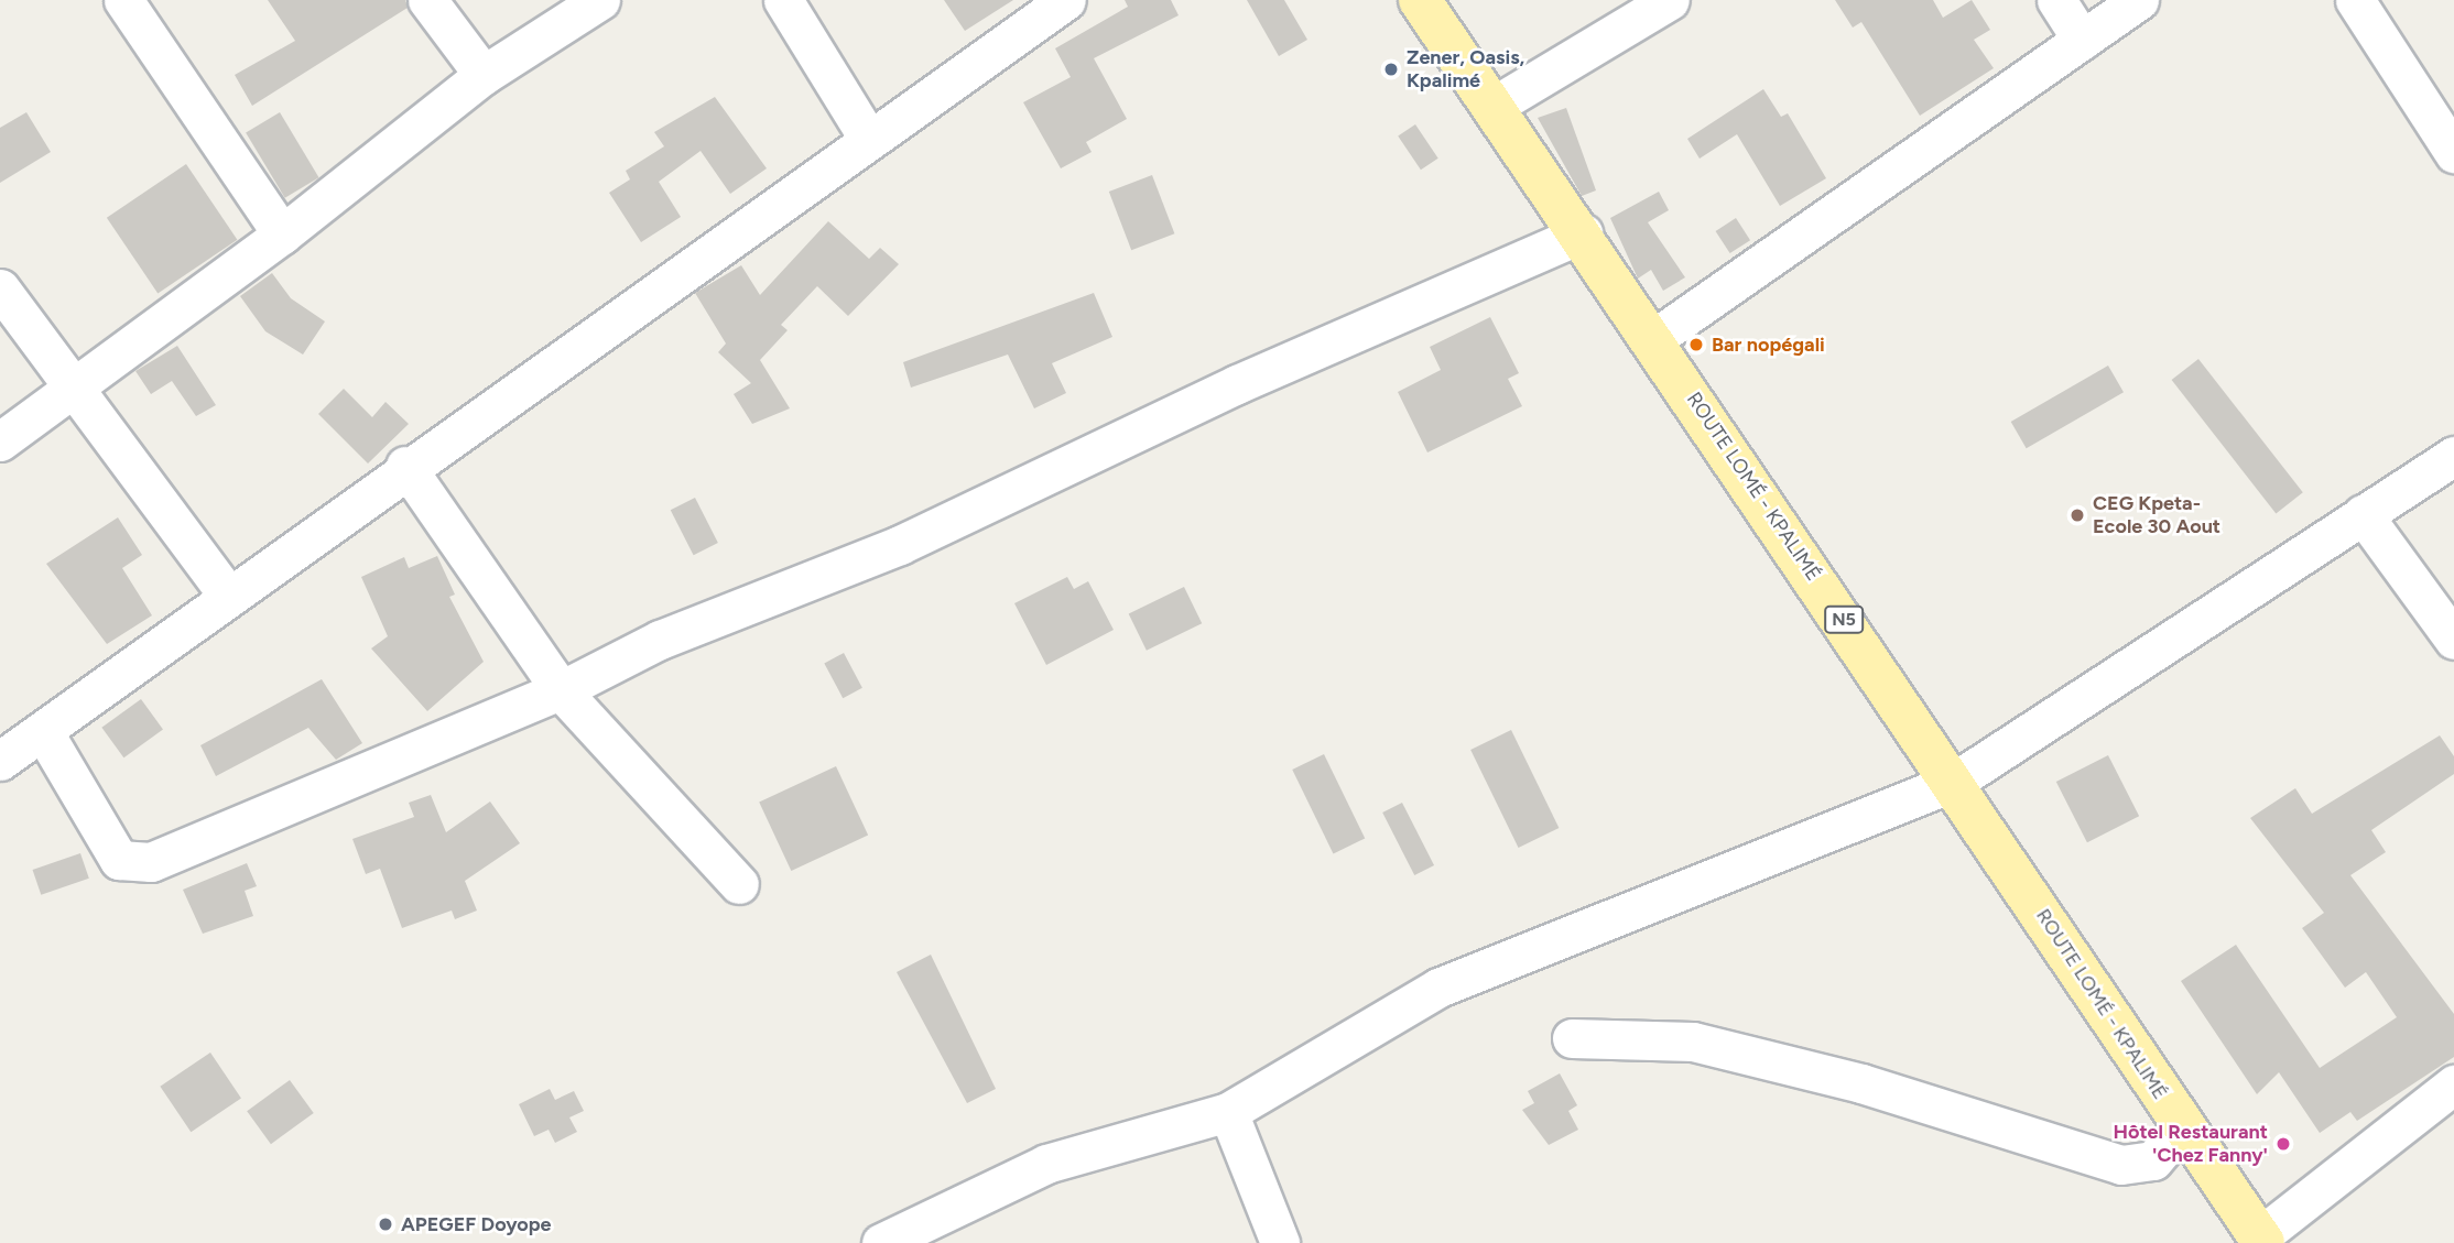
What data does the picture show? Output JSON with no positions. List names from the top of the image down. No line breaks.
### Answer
{"streets":{"main road":["ROUTE LOMÉ - KPALIMÉ","N5"]},"places":["Zener, Oasis, Kpalimé","Bar nopégali","CEG Kpeta- Ecole 30 Aout","Hôtel Restaurant 'Chez Fanny'","APEGEF Doyope"]}
